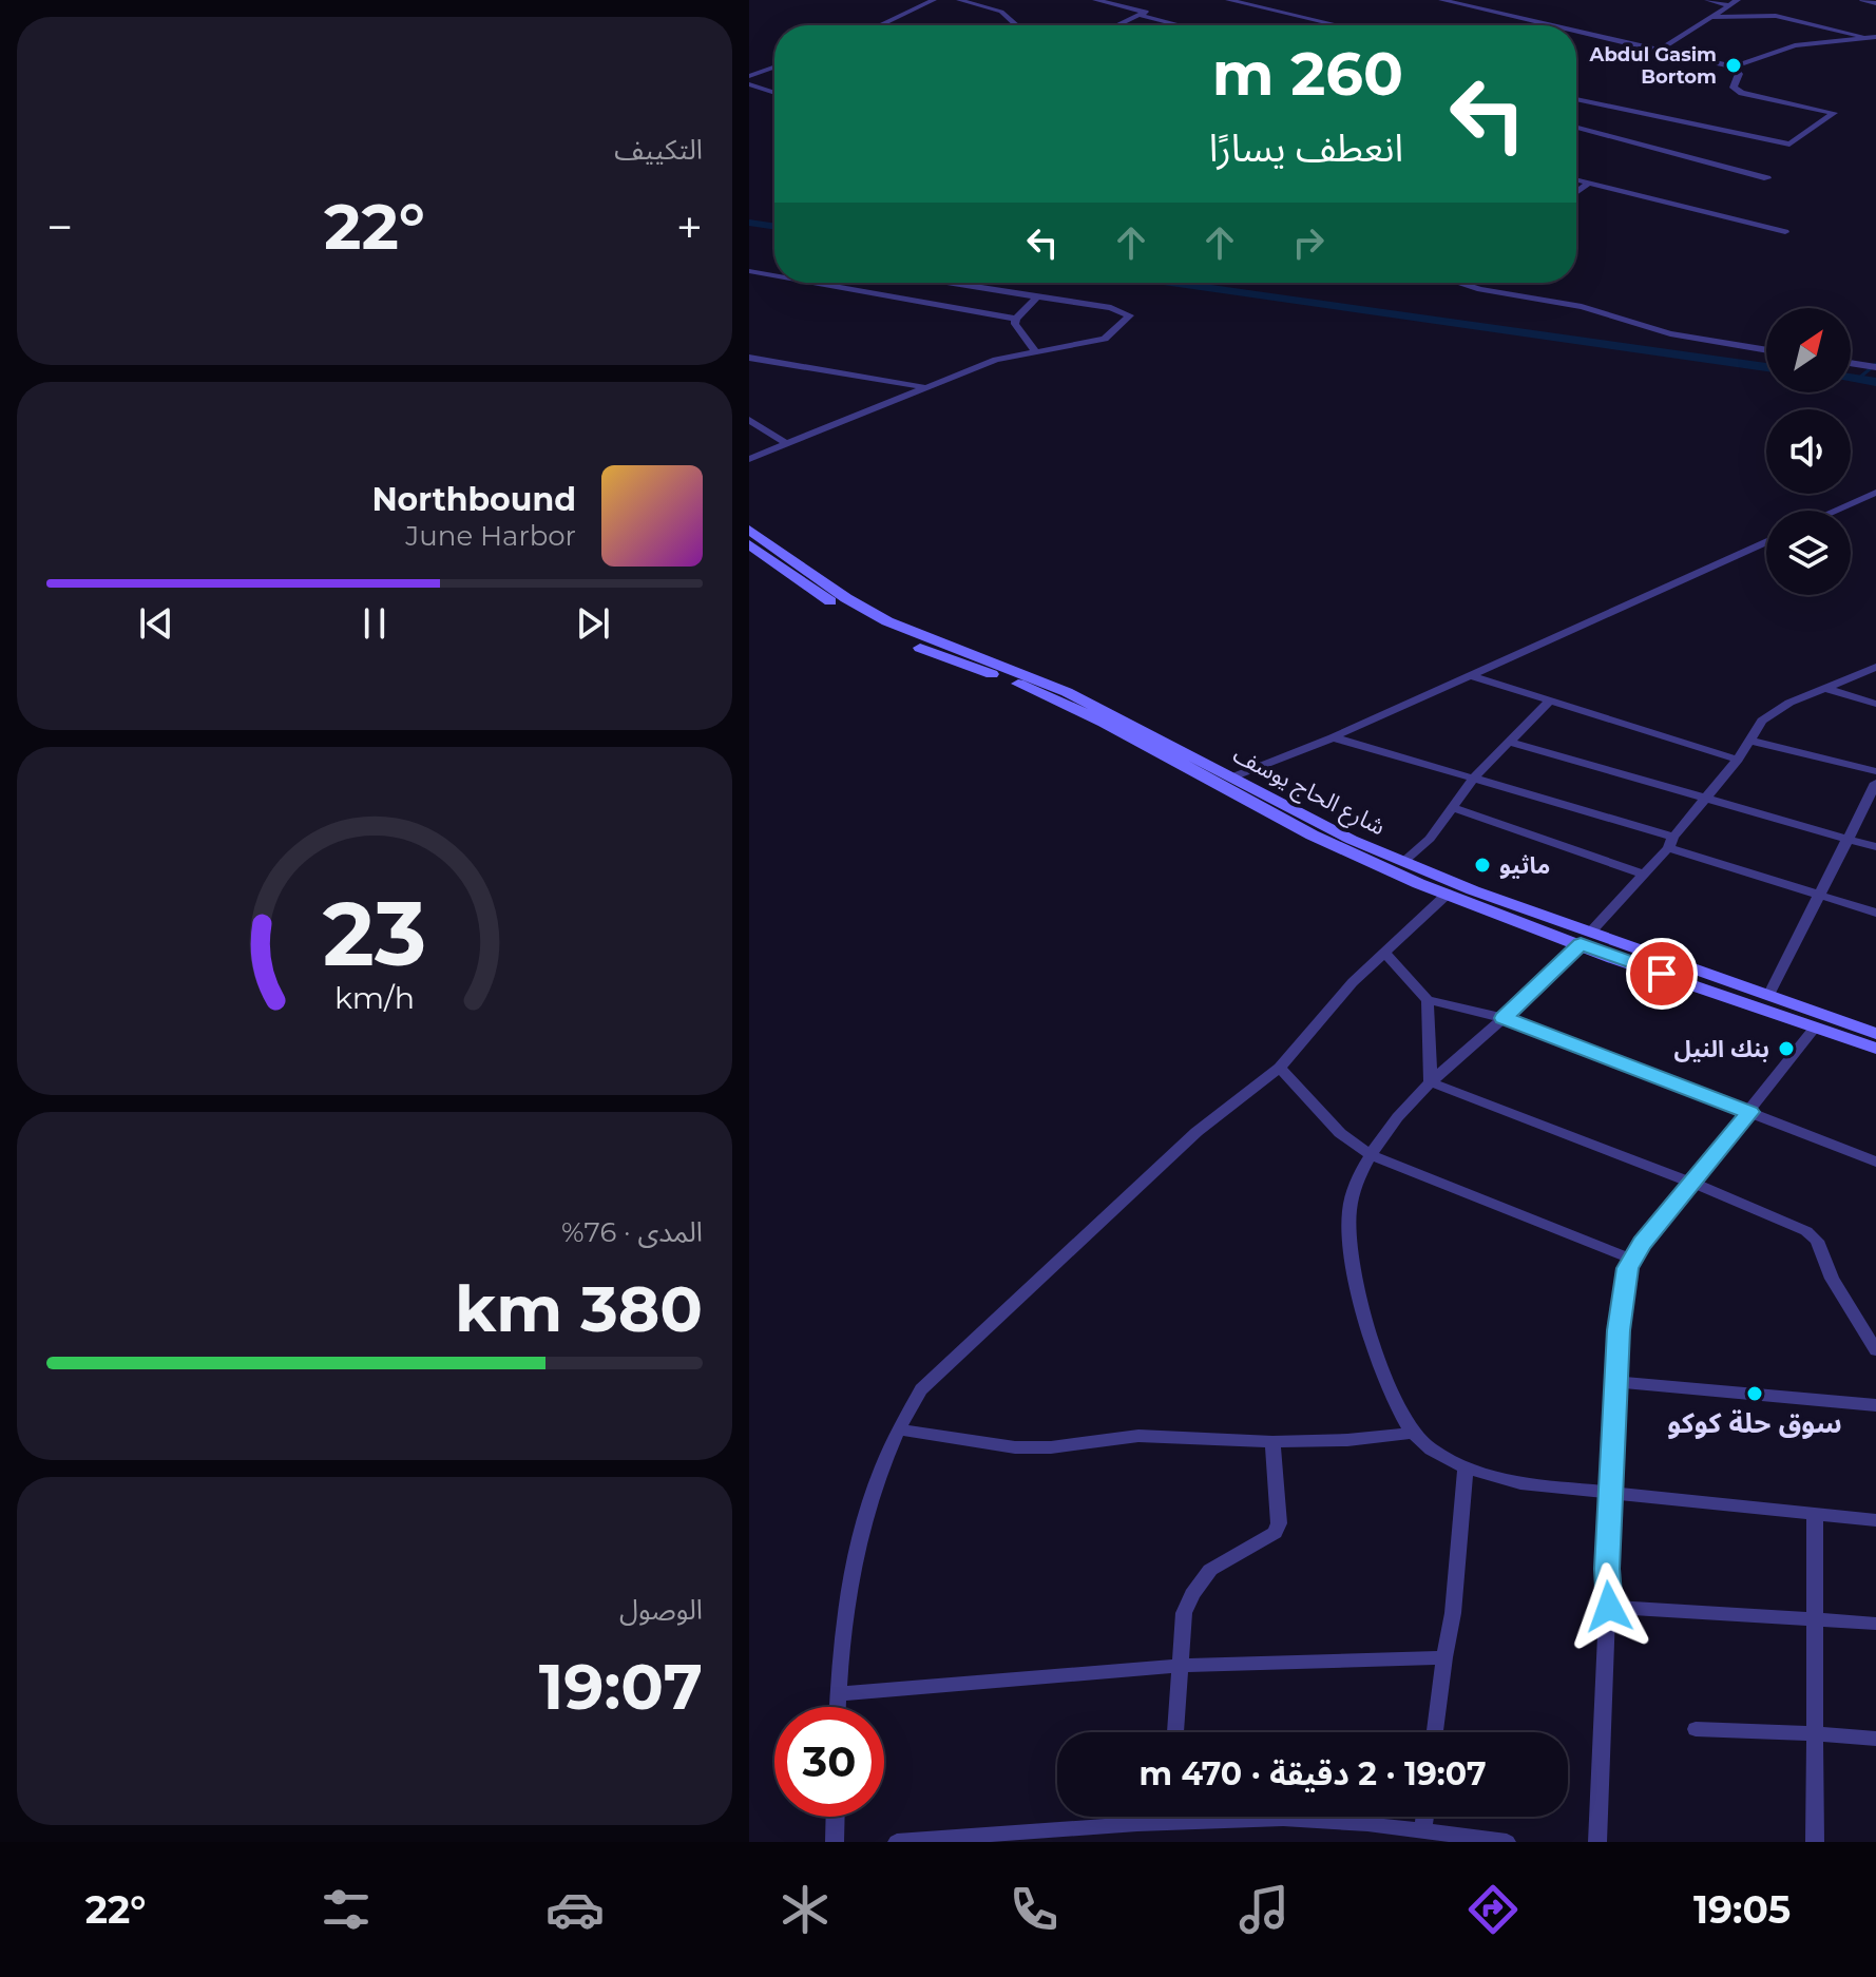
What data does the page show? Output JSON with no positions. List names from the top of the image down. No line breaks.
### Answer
{"streets":{"main road":["شارع الحاج يوسف"]},"places":["Abdul Gasim Bortom","ماثيو","بنك النيل","سوق حلة كوكو"],"north":"top right","page":{"tile":["التكييف",["المدى · 76%","380 km"],["الوصول","19:07"]],"turn":["260 m","انعطف يسارًا"],"heat":["−","22°","+"],"song":["Northbound","June Harbor"],"limit":"30","trip":"19:07 · 2 دقيقة · 470 m","tabs":["19:05","22°"],"gauge":["23","km/h"]}}
